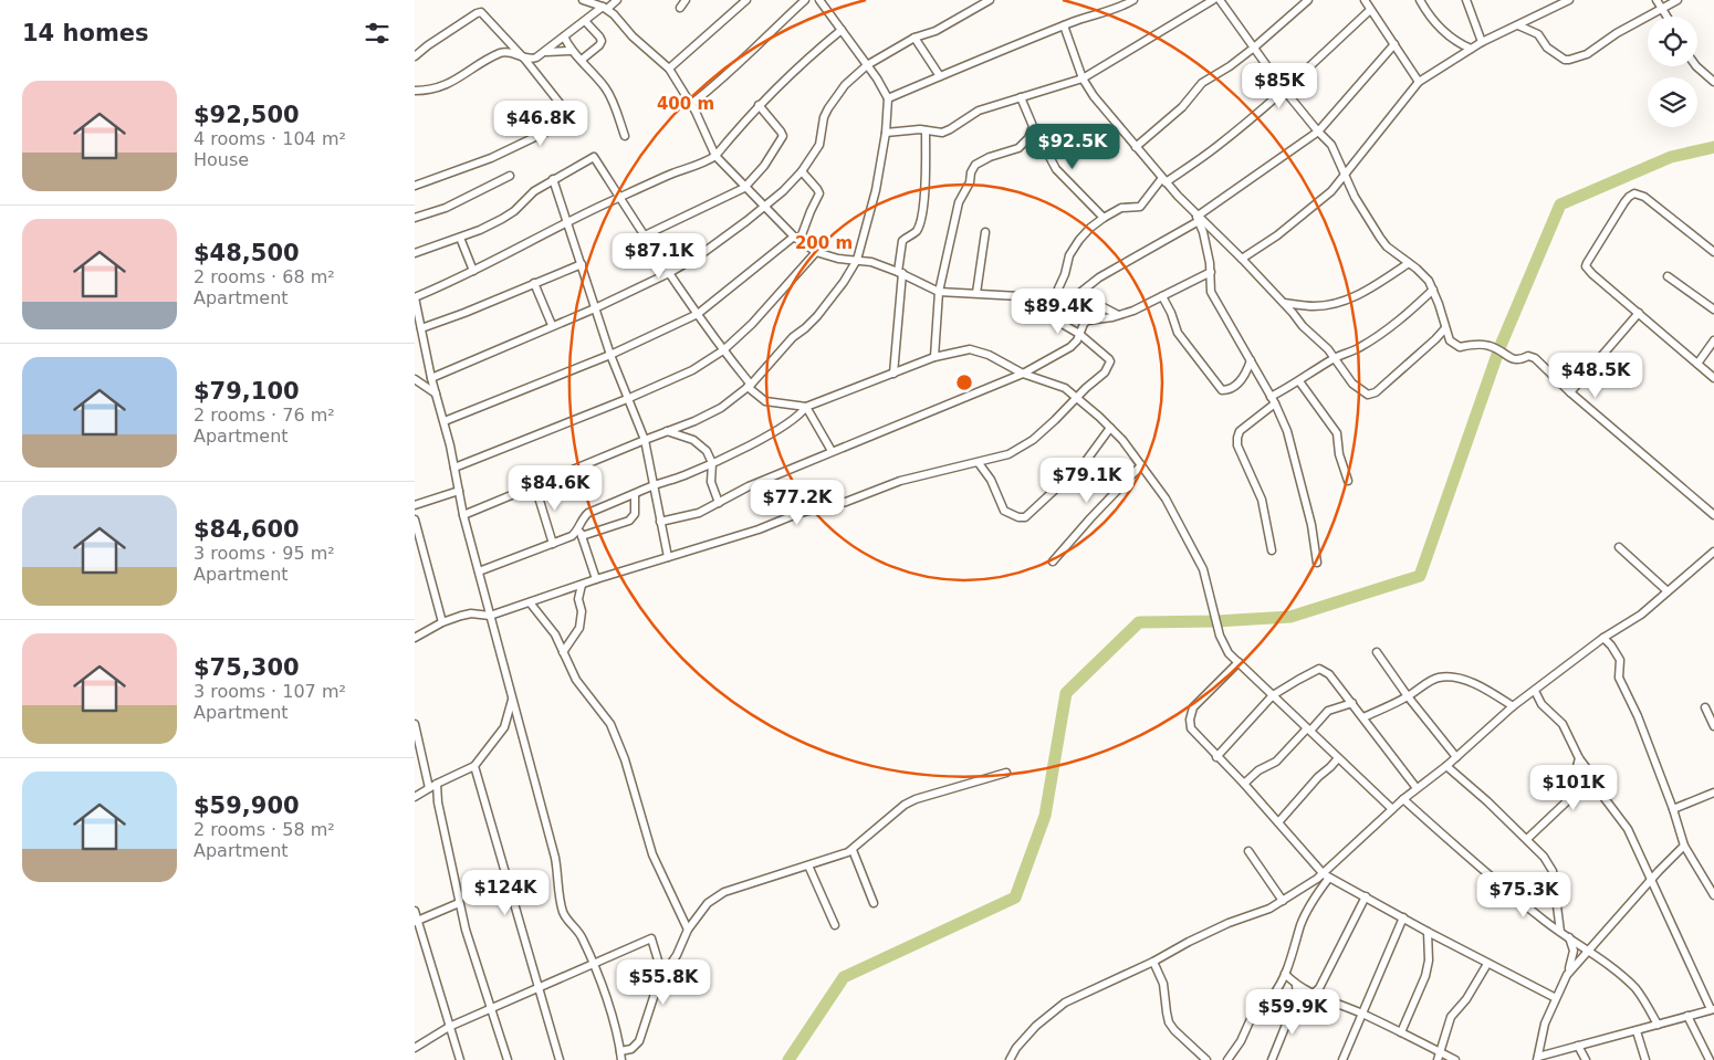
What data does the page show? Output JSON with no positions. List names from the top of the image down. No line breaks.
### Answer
{"page":{"heading":"14 homes","price":["$85K","$46.8K","$92.5K","$87.1K","$89.4K","$48.5K","$79.1K","$84.6K","$77.2K","$101K","$124K","$75.3K","$55.8K","$59.9K"],"list":[{"name":"$92,500","note":"4 rooms · 104 m² · House"},{"name":"$48,500","note":"2 rooms · 68 m² · Apartment"},{"name":"$79,100","note":"2 rooms · 76 m² · Apartment"},{"name":"$84,600","note":"3 rooms · 95 m² · Apartment"},{"name":"$75,300","note":"3 rooms · 107 m² · Apartment"},{"name":"$59,900","note":"2 rooms · 58 m² · Apartment"}]},"rings":["400 m","200 m"]}
